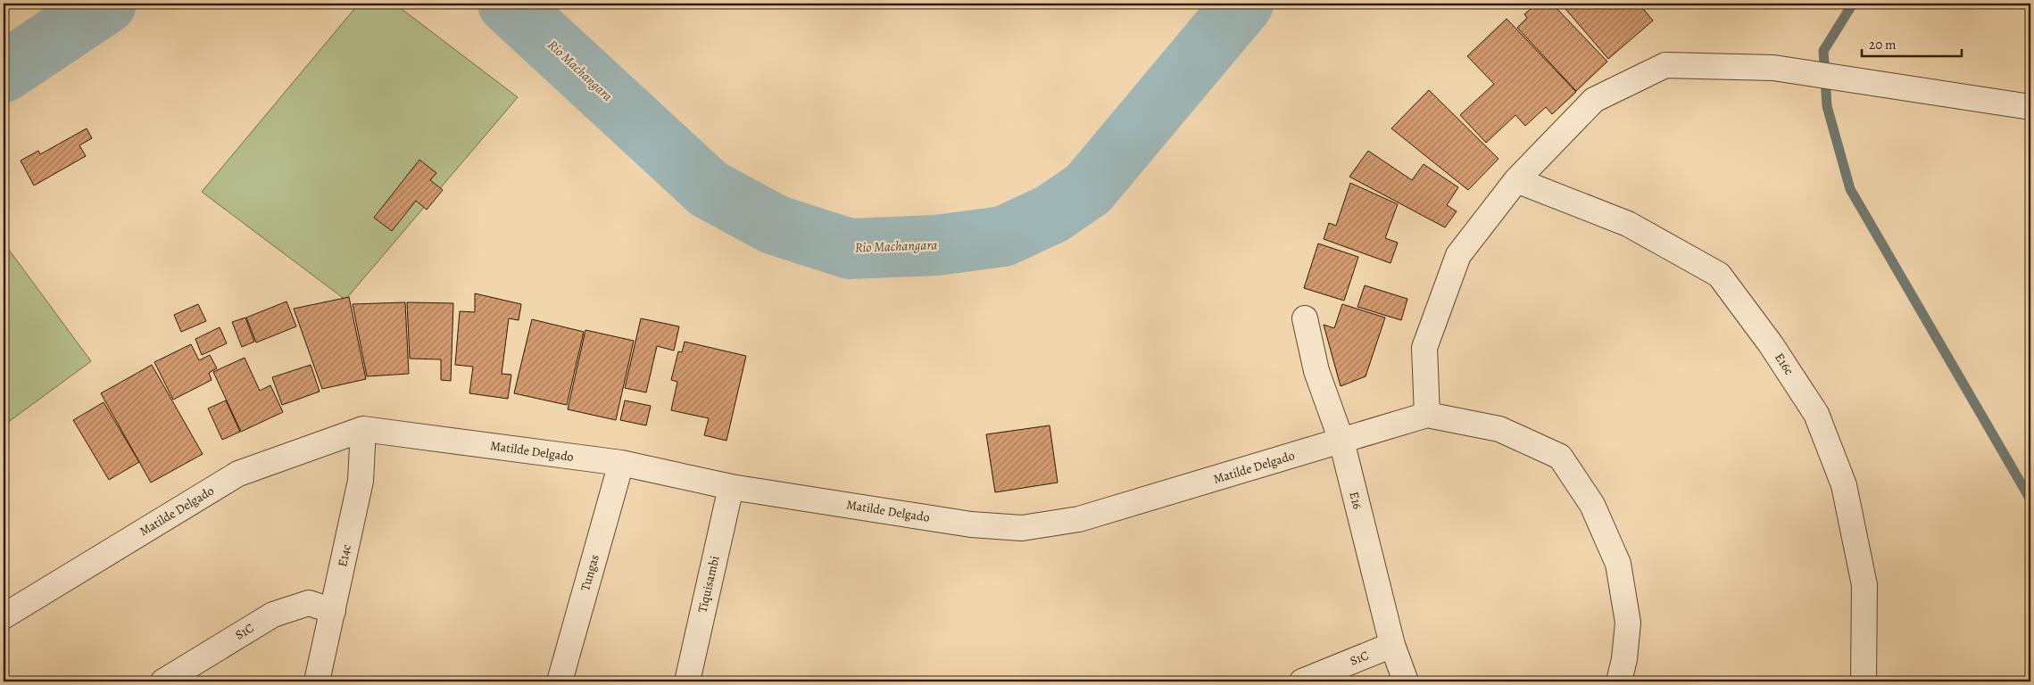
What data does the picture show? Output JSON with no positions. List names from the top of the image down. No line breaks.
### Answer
{"streets":{"street":["E16c","Matilde Delgado","E16","E14c","Tungas","Tiquisambi","S1C"]},"crossings":[["Matilde Delgado","E16"],["Matilde Delgado","E14c"],["Matilde Delgado","Tungas"],["Matilde Delgado","Tiquisambi"],["E16","S1C"],["E14c","S1C"]],"water":["Rio Machangara"],"scale_bar":"20 m"}
